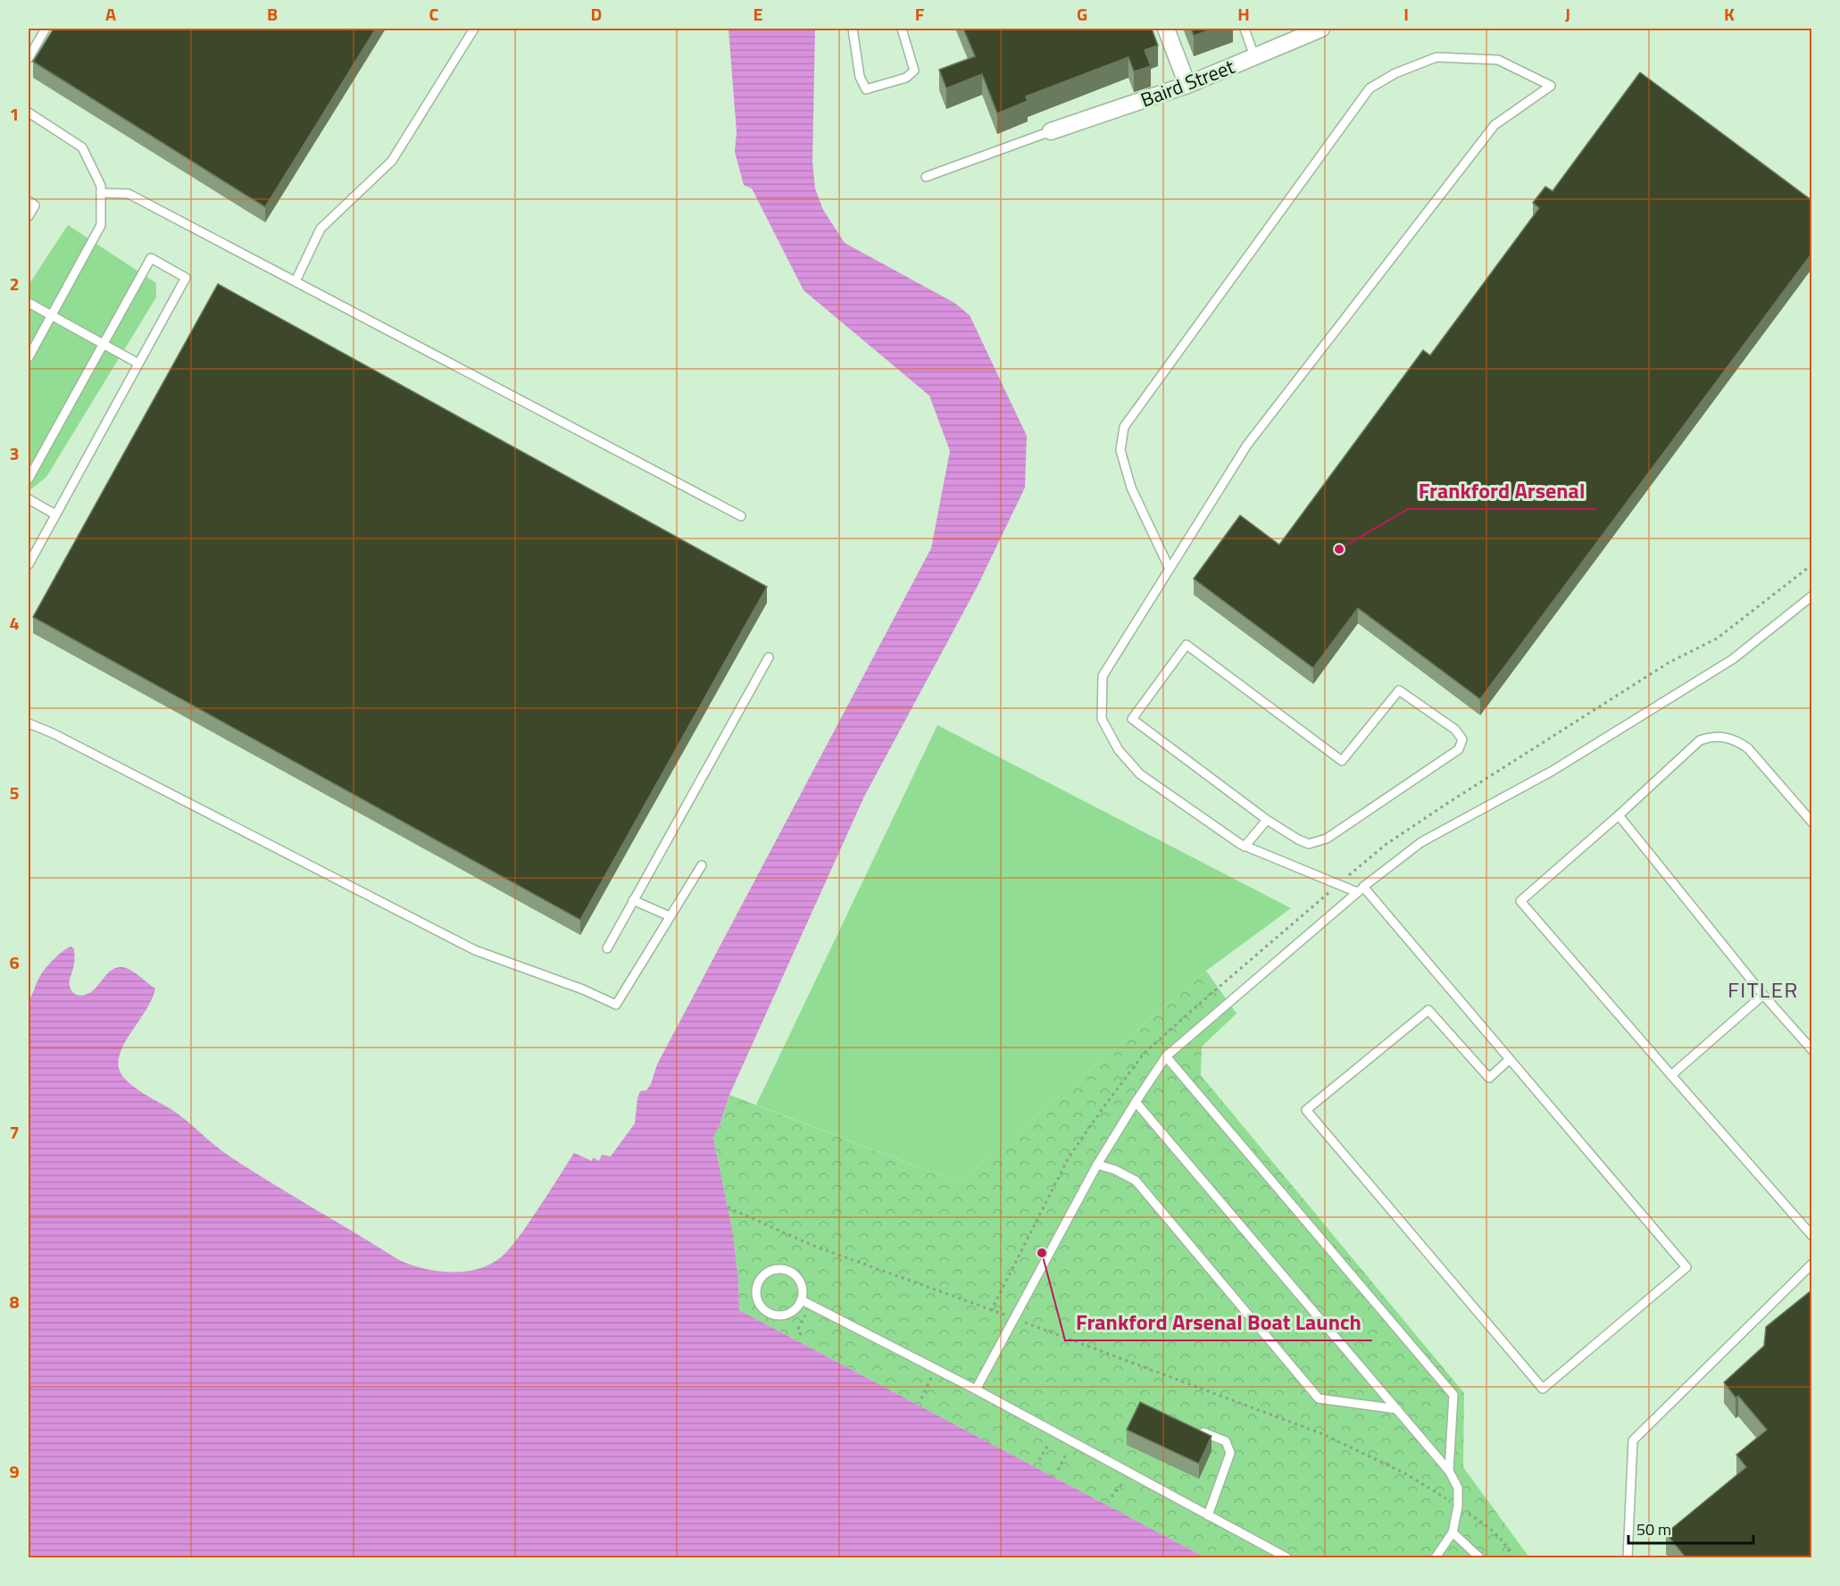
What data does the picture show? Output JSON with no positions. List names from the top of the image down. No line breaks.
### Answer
{"streets":{"street":["Baird Street"]},"districts":["FITLER"],"places":["Frankford Arsenal","Frankford Arsenal Boat Launch"],"scale_bar":"50 m","grid":{"columns":["A","B","C","D","E","F","G","H","I","J","K"],"rows":["1","2","3","4","5","6","7","8","9"]}}
